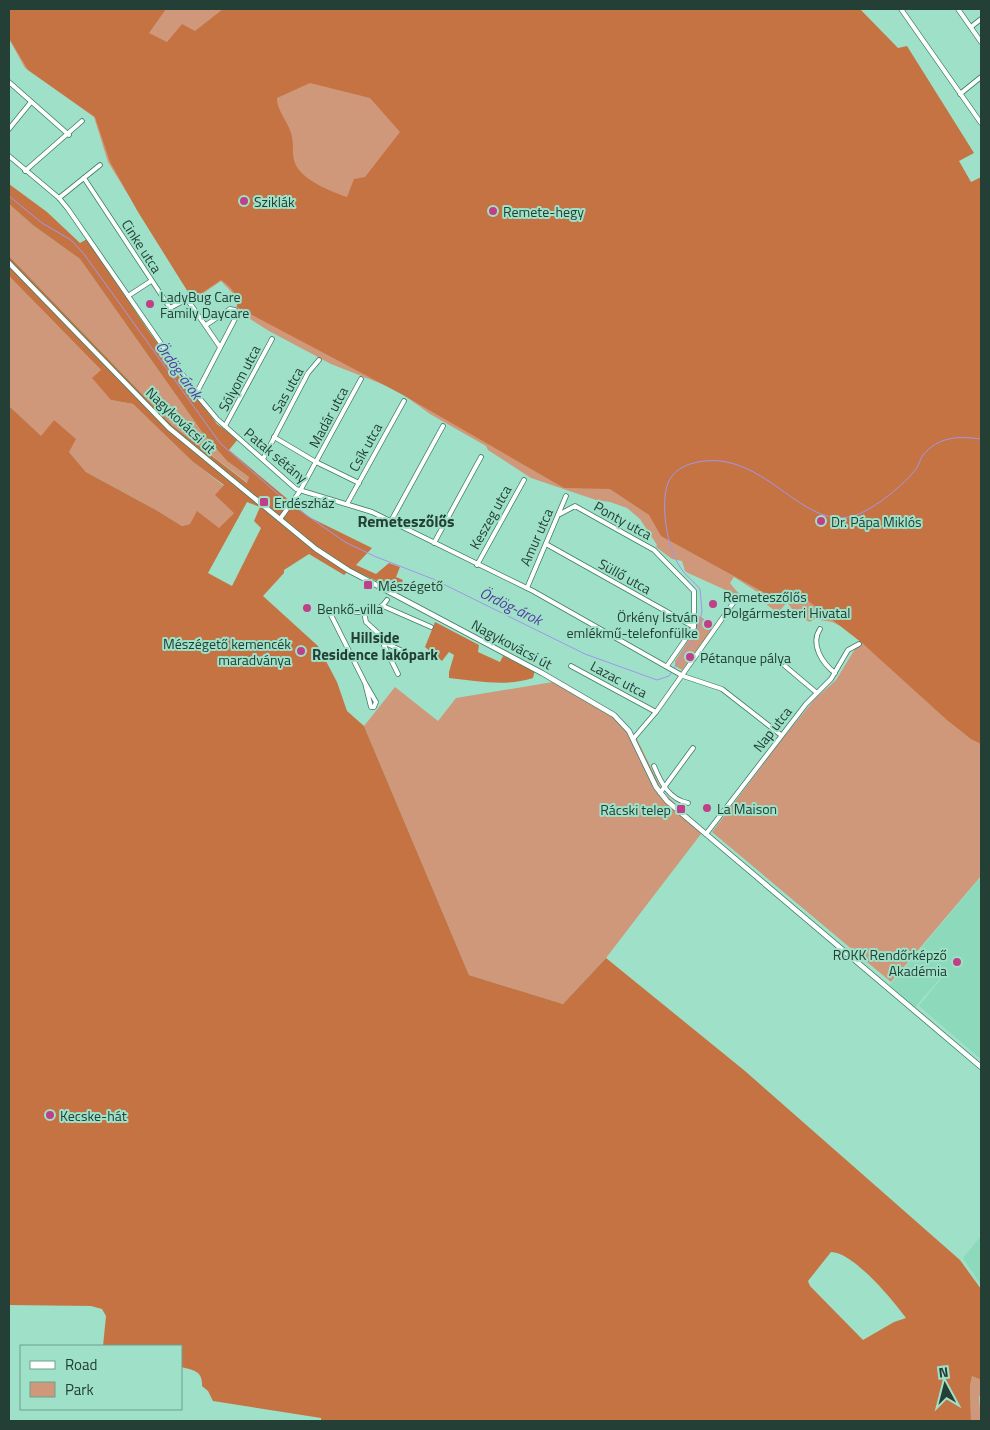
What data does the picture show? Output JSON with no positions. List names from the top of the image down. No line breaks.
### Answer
{"streets":{"street":["Cinke utca","Sólyom utca","Sas utca","Madár utca","Nagykovácsi út","Csík utca","Patak sétány","Keszeg utca","Ponty utca","Amur utca","Süllő utca","Lazac utca","Nap utca"]},"crossings":[["Sólyom utca","Patak sétány"],["Sas utca","Patak sétány"],["Madár utca","Nagykovácsi út"],["Madár utca","Patak sétány"],["Nagykovácsi út","Nap utca"],["Csík utca","Patak sétány"],["Patak sétány","Keszeg utca"],["Patak sétány","Amur utca"],["Patak sétány","Nap utca"],["Ponty utca","Amur utca"],["Ponty utca","Süllő utca"],["Amur utca","Süllő utca"]],"districts":["Remeteszőlős","Hillside Residence lakópark"],"water":["Ördög-árok"],"places":{"other":["Sziklák","Remete-hegy","LadyBug Care Family Daycare","Dr. Pápa Miklós","Remeteszőlős Polgármesteri Hivatal","Benkő-villa","Örkény István emlékmű-telefonfülke","Mészégető kemencék maradványa","Pétanque pálya","La Maison","ROKK Rendőrképző Akadémia","Kecske-hát"],"transit":["Erdészház","Mészégető","Rácski telep"]},"legend":["Road","Park"],"north":"top"}
